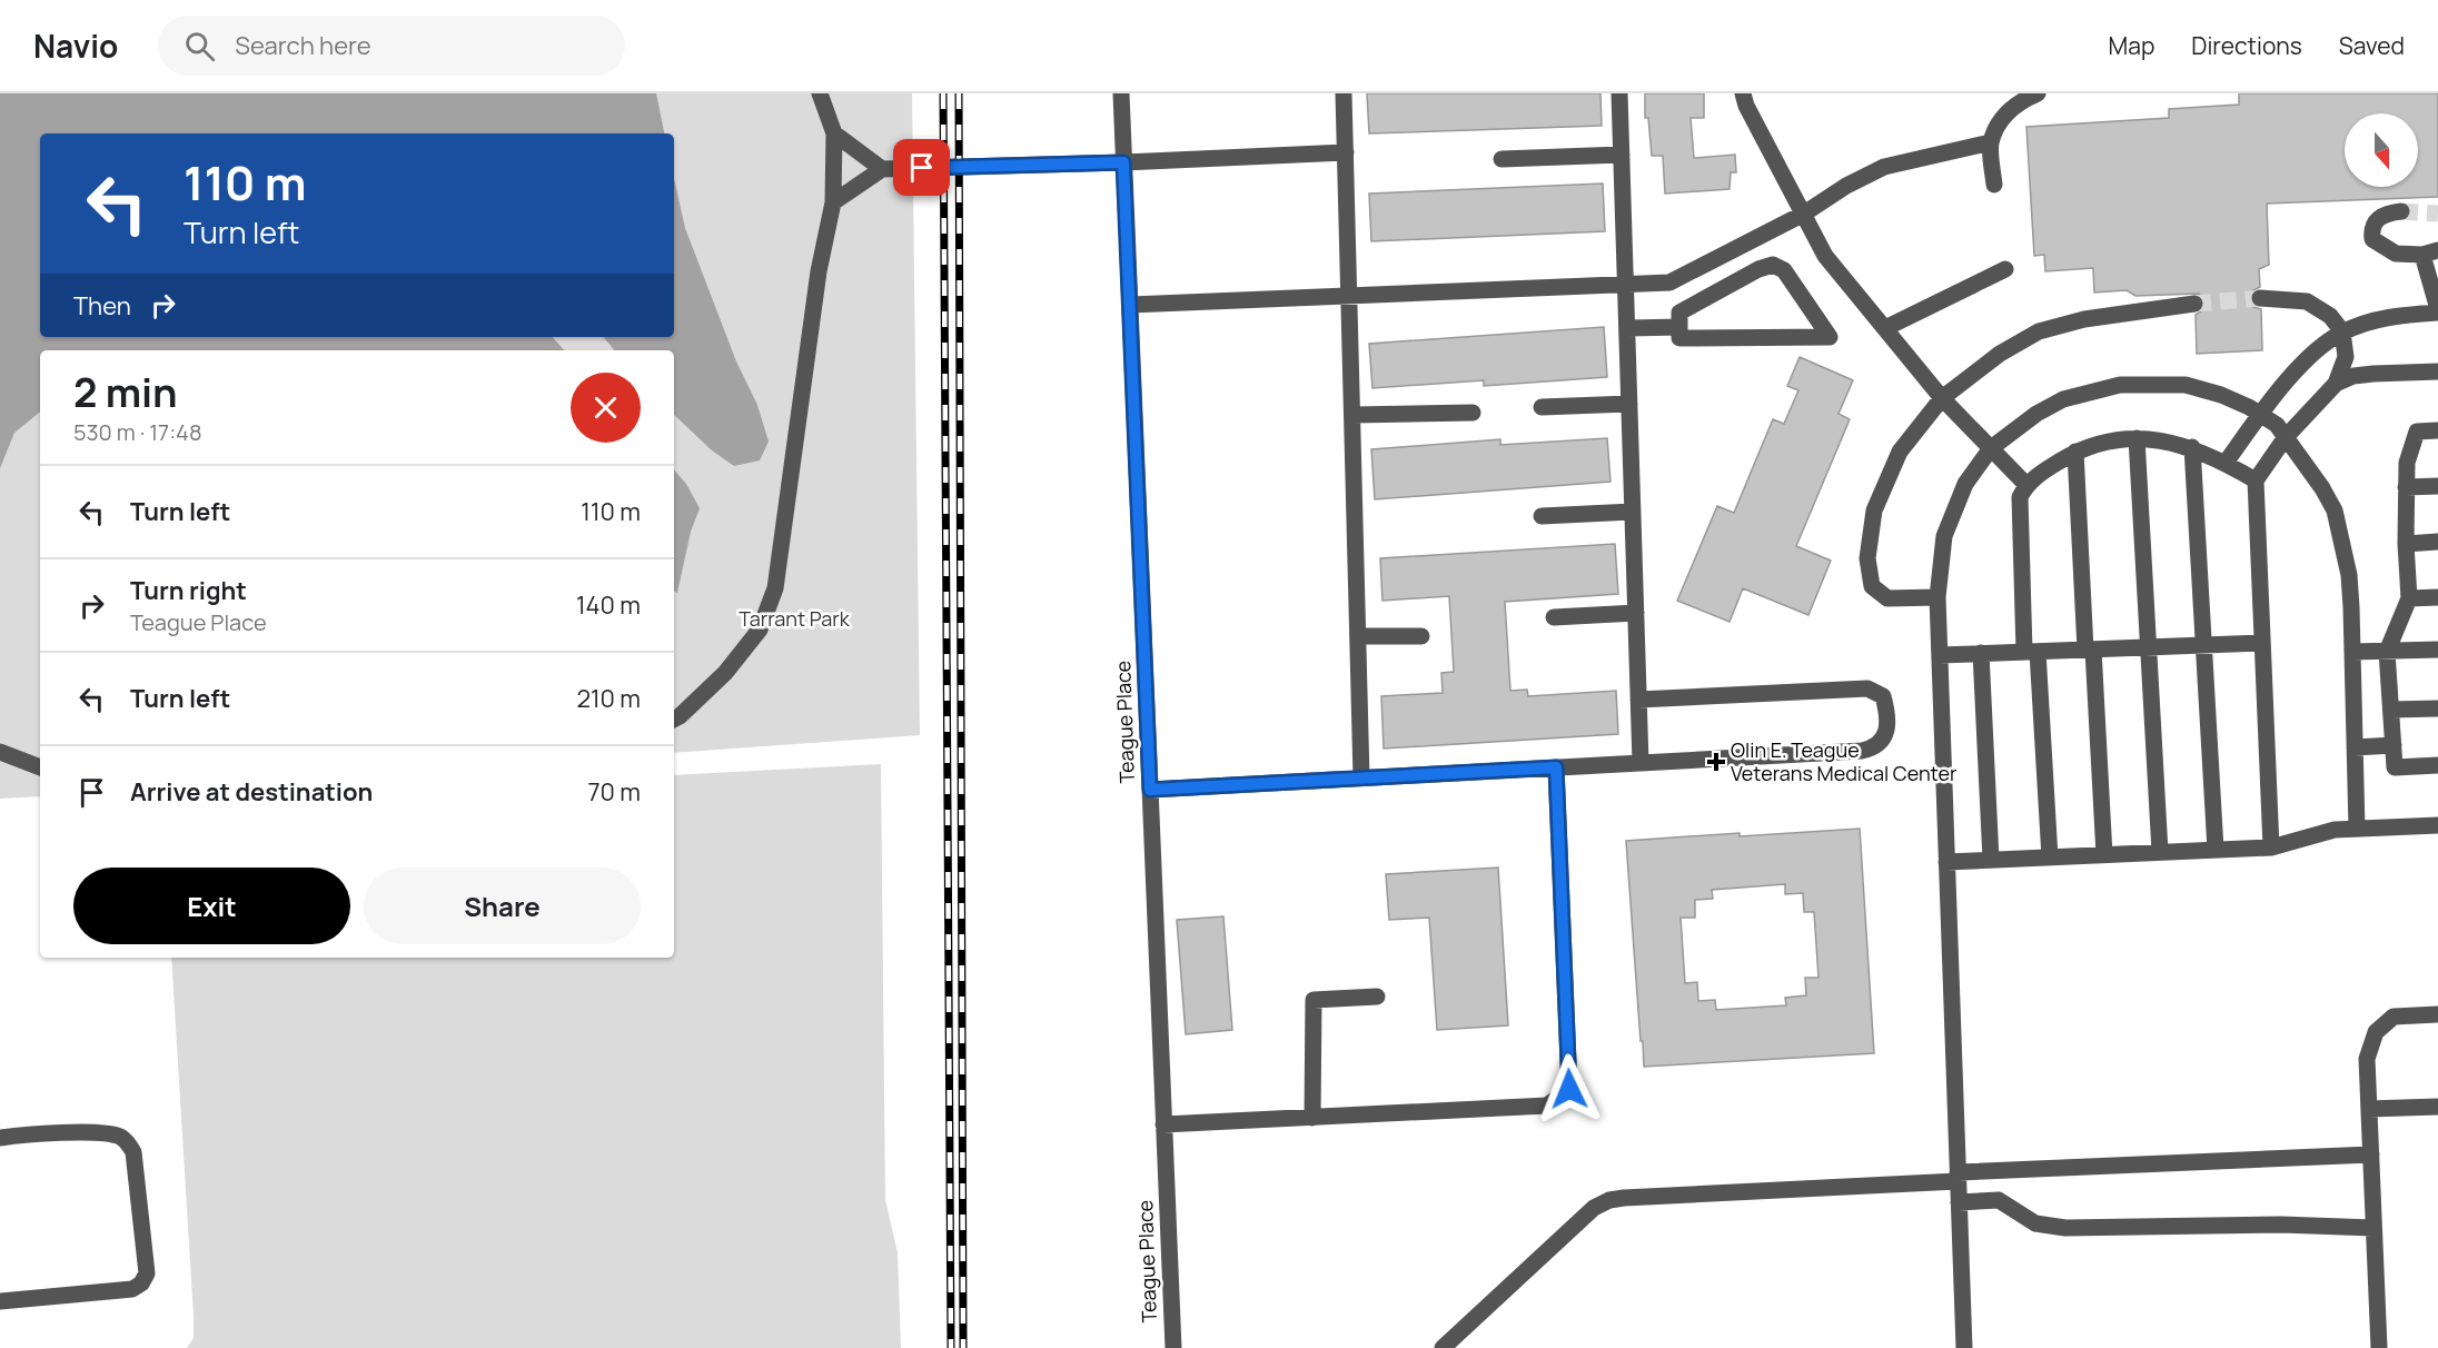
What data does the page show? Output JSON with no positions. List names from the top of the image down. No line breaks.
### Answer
{"streets":{"lane":["Teague Place"]},"parks":["Tarrant Park"],"places":{"health":["Olin E. Teague Veterans Medical Center"]},"north":"bottom","page":{"header":"Navio","search":"Search here","nav":["Map","Directions","Saved"],"turn":["110 m","Turn left"],"then":"Then","heading":["2 min","530 m · 17:48"],"list":[{"name":"Turn left","value":"110 m"},{"name":"Turn right","note":"Teague Place","value":"140 m"},{"name":"Turn left","value":"210 m"},{"name":"Arrive at destination","value":"70 m"}],"buttons":["Exit","Share"]}}
